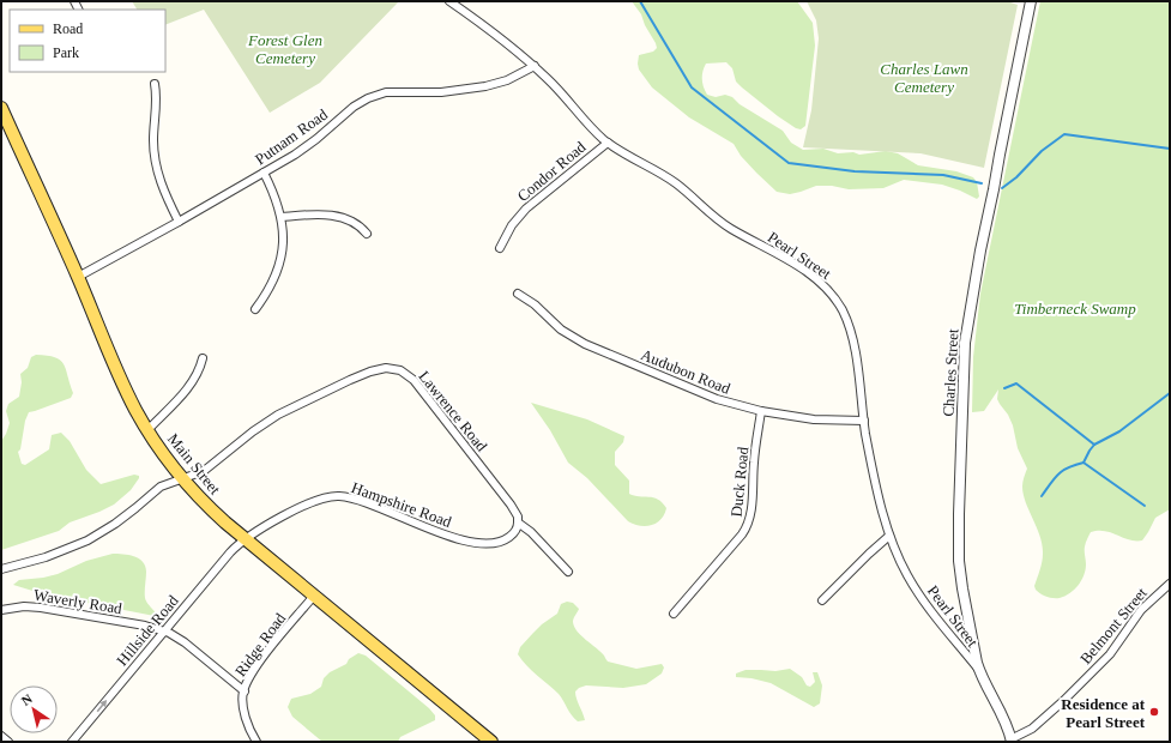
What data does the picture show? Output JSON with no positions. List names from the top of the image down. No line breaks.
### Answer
{"streets":{"main road":["Main Street"],"street":["Putnam Road","Condor Road","Pearl Street","Audubon Road","Charles Street","Lawrence Road","Duck Road","Hampshire Road","Waverly Road","Belmont Street","Hillside Road","Ridge Road"]},"crossings":[["Putnam Road","Pearl Street"],["Putnam Road","Main Street"],["Condor Road","Pearl Street"],["Pearl Street","Audubon Road"],["Pearl Street","Charles Street"],["Audubon Road","Duck Road"],["Charles Street","Belmont Street"],["Lawrence Road","Main Street"],["Lawrence Road","Hampshire Road"],["Main Street","Hampshire Road"],["Main Street","Hillside Road"],["Main Street","Ridge Road"],["Hampshire Road","Hillside Road"],["Waverly Road","Hillside Road"],["Waverly Road","Ridge Road"]],"one_way":["Hillside Road"],"parks":["Forest Glen Cemetery","Charles Lawn Cemetery","Timberneck Swamp"],"places":["Residence at Pearl Street"],"legend":["Road","Park"],"north":"top left"}
